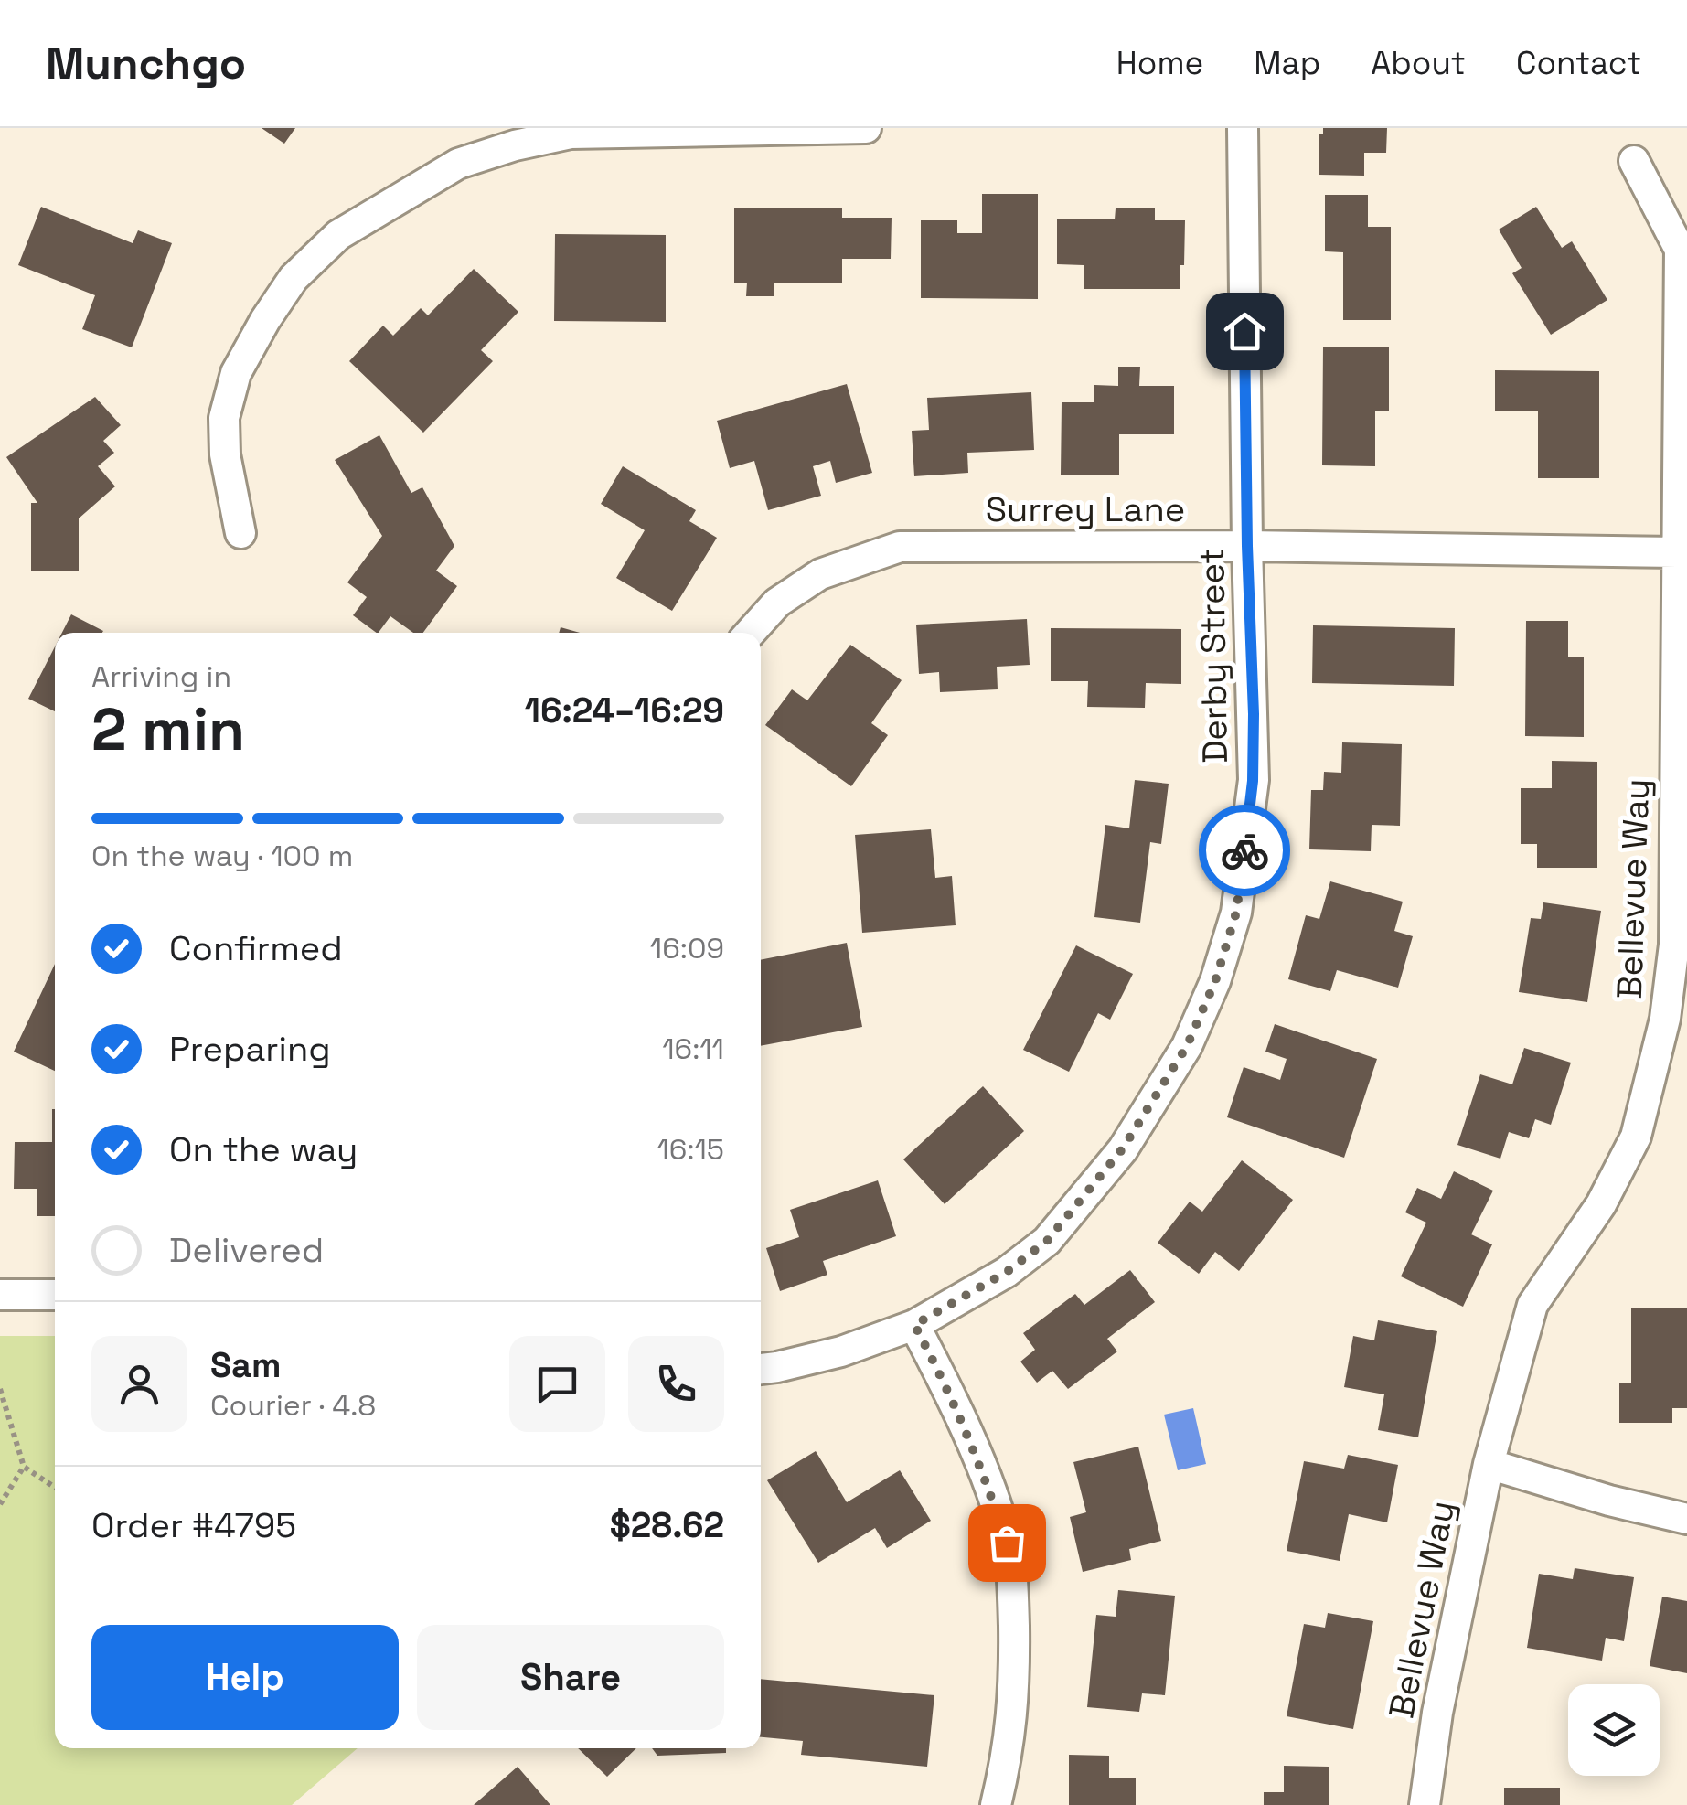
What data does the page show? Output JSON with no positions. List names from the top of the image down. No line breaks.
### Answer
{"streets":{"street":["Surrey Lane","Derby Street","Bellevue Way"]},"crossings":[["Surrey Lane","Derby Street"],["Surrey Lane","Bellevue Way"]],"page":{"header":"Munchgo","nav":["Home","Map","About","Contact"],"heading":["2 min","Arriving in","16:24–16:29"],"panel":["Sam","Courier · 4.8","Order #4795","$28.62"],"bar":"On the way · 100 m","list":[["Confirmed","16:09"],["Preparing","16:11"],["On the way","16:15"],"Delivered"],"buttons":["Help","Share"]}}
